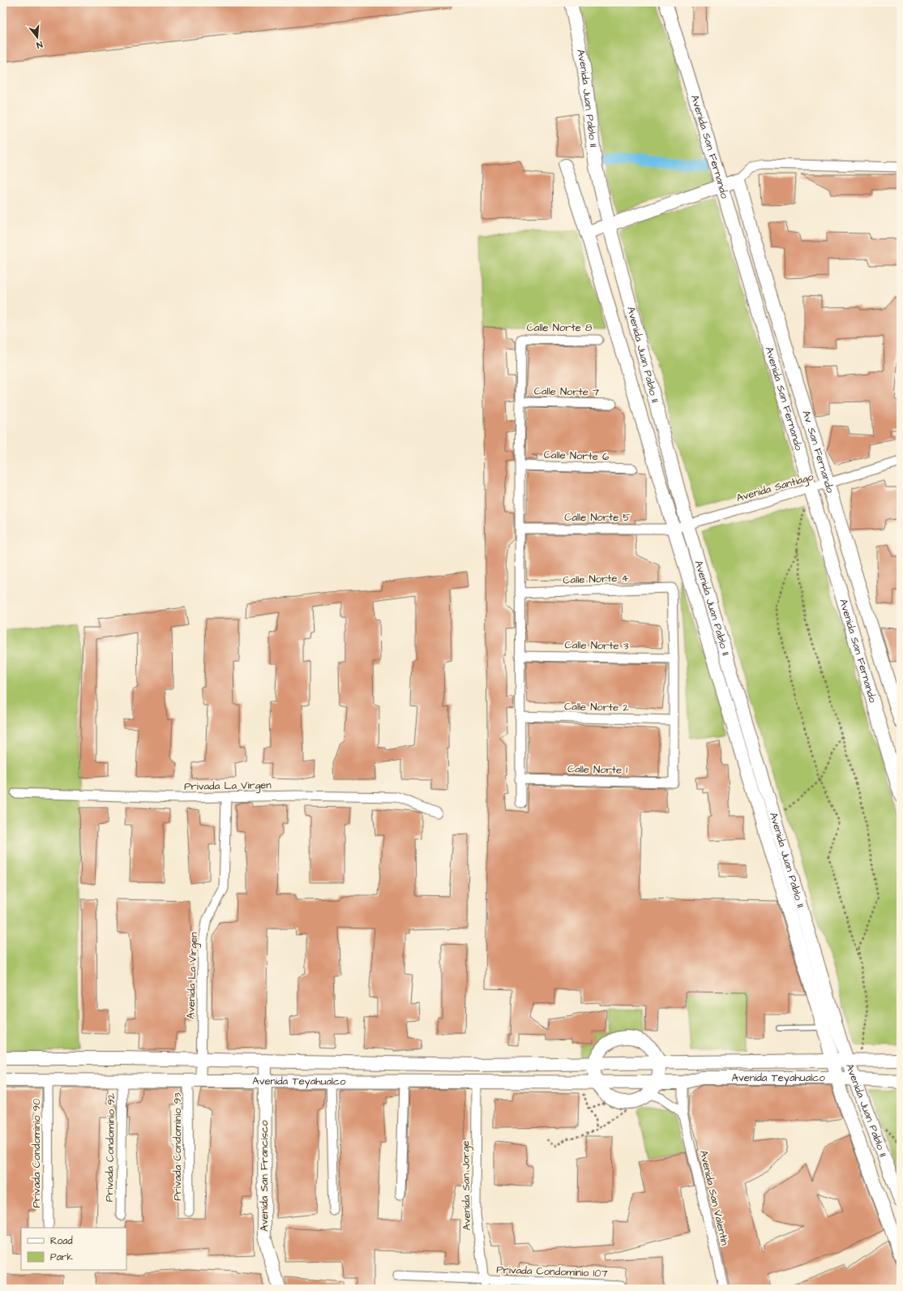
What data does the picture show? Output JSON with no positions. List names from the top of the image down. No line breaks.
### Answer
{"streets":{"street":["Avenida Juan Pablo II","Avenida San Fernando","Calle Norte 8","Calle Norte 7","Av. San Fernando","Calle Norte 6","Avenida Santiago","Calle Norte 5","Calle Norte 4","Calle Norte 3","Calle Norte 2","Calle Norte 1","Privada La Virgen","Avenida La Virgen","Avenida Teyahualco","Privada Condominio 93","Privada Condominio 92","Privada Condominio 90","Avenida San Francisco","Avenida San Jorge","Avenida San Valentín","Privada Condominio 107"]},"crossings":[["Avenida Juan Pablo II","Avenida Santiago"],["Avenida Juan Pablo II","Avenida Teyahualco"],["Avenida San Fernando","Avenida Santiago"],["Calle Norte 8","Calle Norte 7"],["Av. San Fernando","Avenida Santiago"],["Avenida Santiago","Calle Norte 5"],["Calle Norte 4","Calle Norte 3"],["Calle Norte 2","Calle Norte 1"],["Privada La Virgen","Avenida La Virgen"],["Avenida La Virgen","Avenida Teyahualco"],["Avenida La Virgen","Privada Condominio 93"],["Avenida Teyahualco","Privada Condominio 93"],["Avenida Teyahualco","Privada Condominio 92"],["Avenida Teyahualco","Privada Condominio 90"],["Avenida Teyahualco","Avenida San Francisco"],["Avenida Teyahualco","Avenida San Jorge"],["Avenida Teyahualco","Avenida San Valentín"],["Avenida San Jorge","Privada Condominio 107"]],"legend":["Road","Park"],"north":"bottom"}
